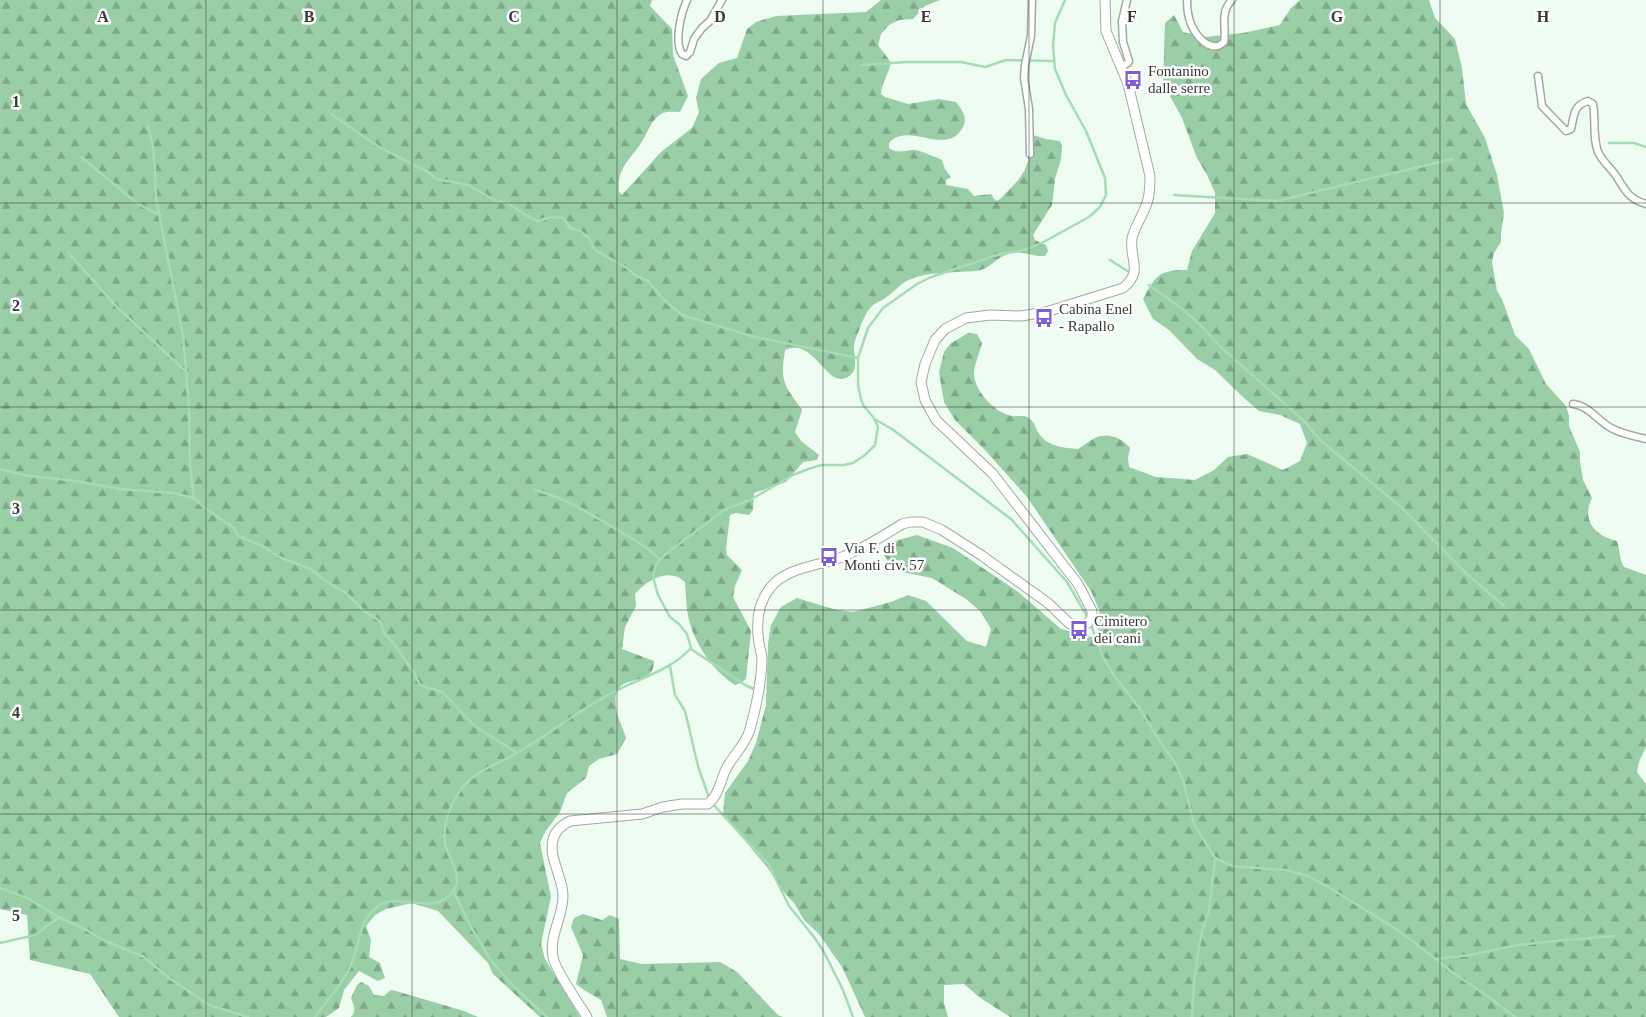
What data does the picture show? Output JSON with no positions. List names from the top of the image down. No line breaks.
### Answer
{"places":{"bus stop":["Fontanino dalle serre","Cabina Enel - Rapallo","Via F. di Monti civ. 57","Cimitero dei cani"]},"grid":{"columns":["A","B","C","D","E","F","G","H"],"rows":["1","2","3","4","5"]}}
